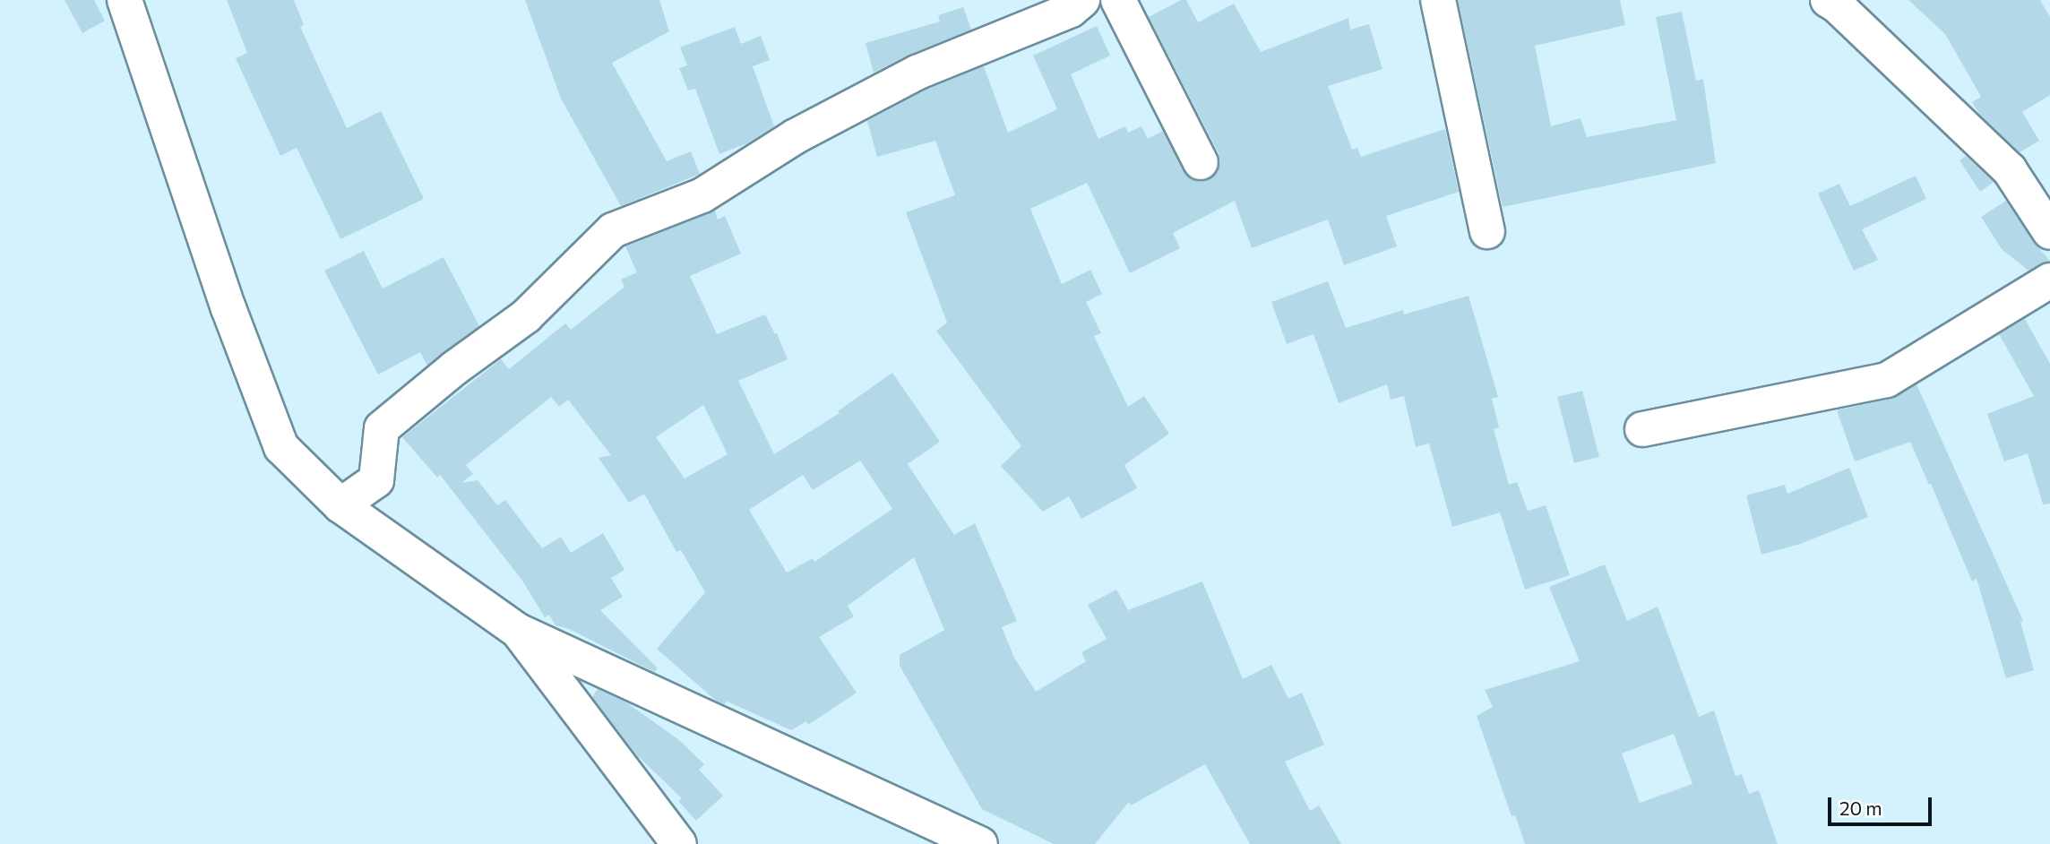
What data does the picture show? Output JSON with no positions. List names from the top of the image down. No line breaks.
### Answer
{"scale_bar":"20 m"}
